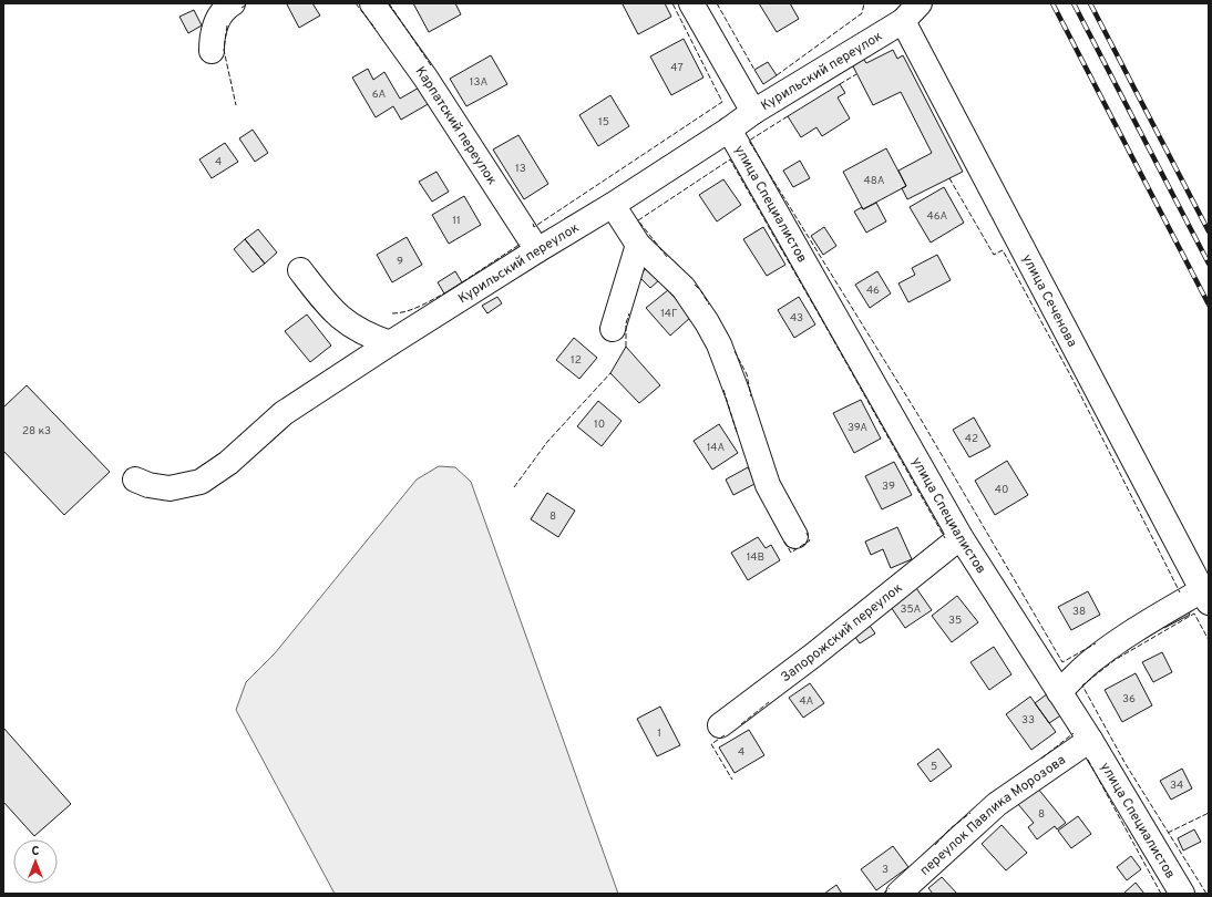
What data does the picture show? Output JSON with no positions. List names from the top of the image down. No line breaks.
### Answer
{"streets":{"street":["Курильский переулок","Карпатский переулок","улица Специалистов","улица Сеченова","Запорожский переулок","переулок Павлика Морозова"]},"crossings":[["Курильский переулок","Карпатский переулок"],["Курильский переулок","улица Специалистов"],["Курильский переулок","улица Сеченова"],["улица Специалистов","Запорожский переулок"],["улица Специалистов","переулок Павлика Морозова"]],"house_numbers":["47","13А","6А","15","4","13","48А","46А","11","9","46","14Г","43","12","10","39А","28 к3","42","14А","39","40","8","14В","35А","38","35","36","4А","33","1","4","5","34","8","3"],"north":"top"}
